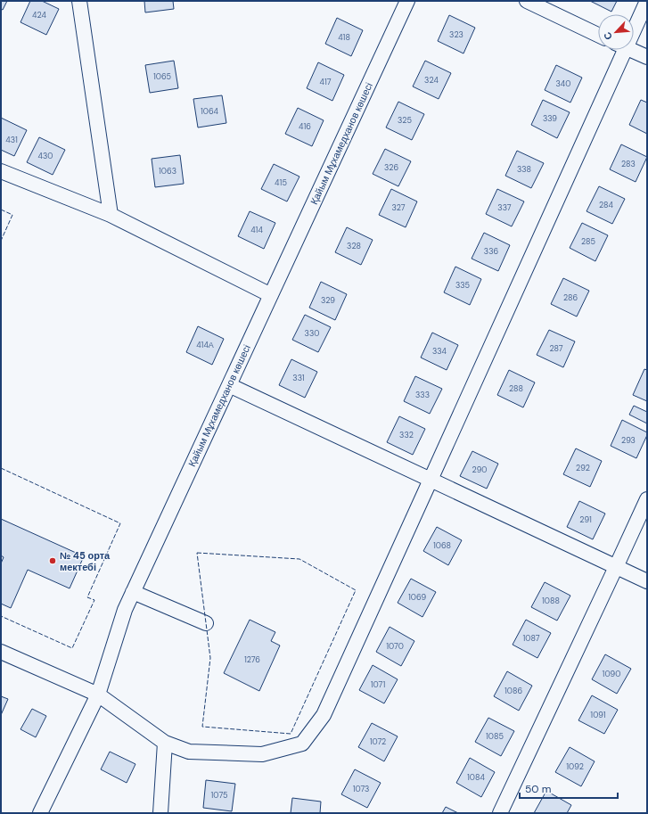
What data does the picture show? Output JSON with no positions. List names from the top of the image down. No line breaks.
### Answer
{"streets":{"street":["Қайым Мұхамедханов көшесі"]},"places":["№ 45 орта мектебі"],"house_numbers":["424","323","418","1065","324","417","340","1064","339","325","416","431","430","283","326","338","1063","415","284","327","337","414","285","328","336","335","286","329","330","414А","287","334","331","288","333","332","293","292","290","291","1068","1069","1088","1087","1070","1276","1090","1071","1086","1091","1085","1072","1092","1084","1073","1075"],"scale_bar":"50 m","north":"bottom left"}
